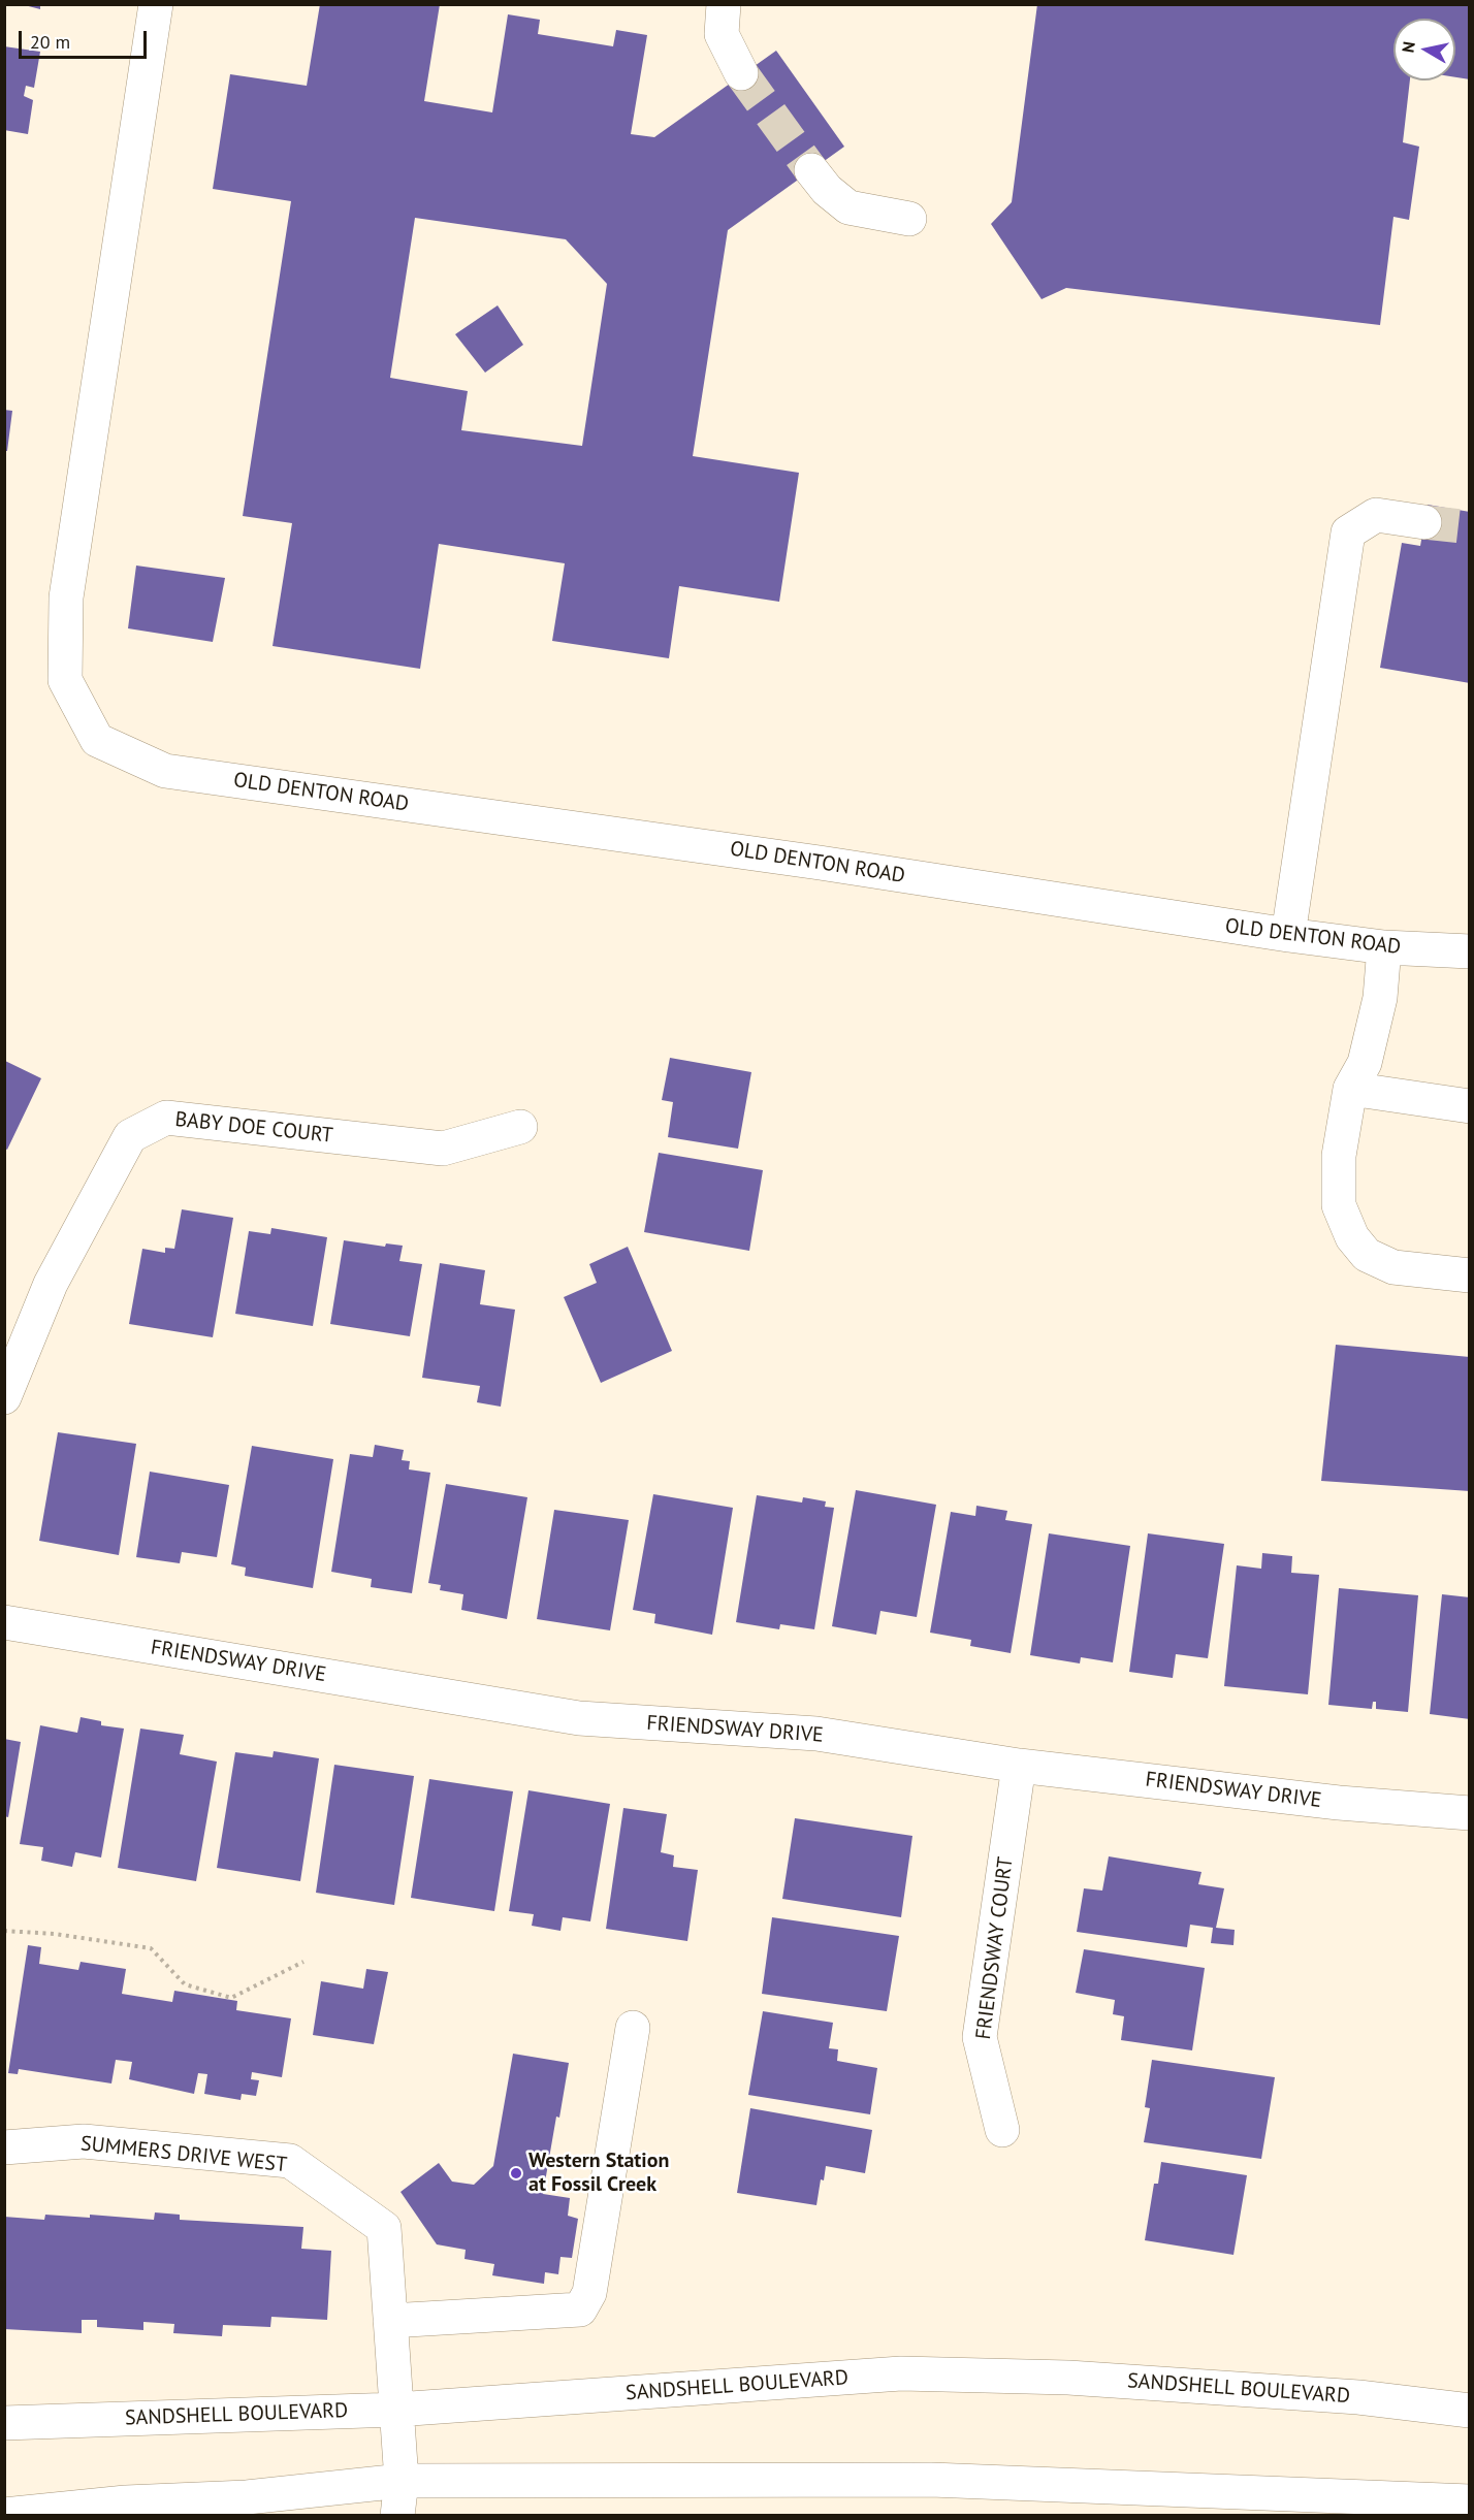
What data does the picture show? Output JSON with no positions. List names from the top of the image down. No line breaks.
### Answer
{"streets":{"street":["OLD DENTON ROAD","BABY DOE COURT","FRIENDSWAY DRIVE","FRIENDSWAY COURT","SUMMERS DRIVE WEST","SANDSHELL BOULEVARD"]},"crossings":[["FRIENDSWAY DRIVE","FRIENDSWAY COURT"],["SUMMERS DRIVE WEST","SANDSHELL BOULEVARD"]],"places":["Western Station at Fossil Creek"],"scale_bar":"20 m","north":"left"}
